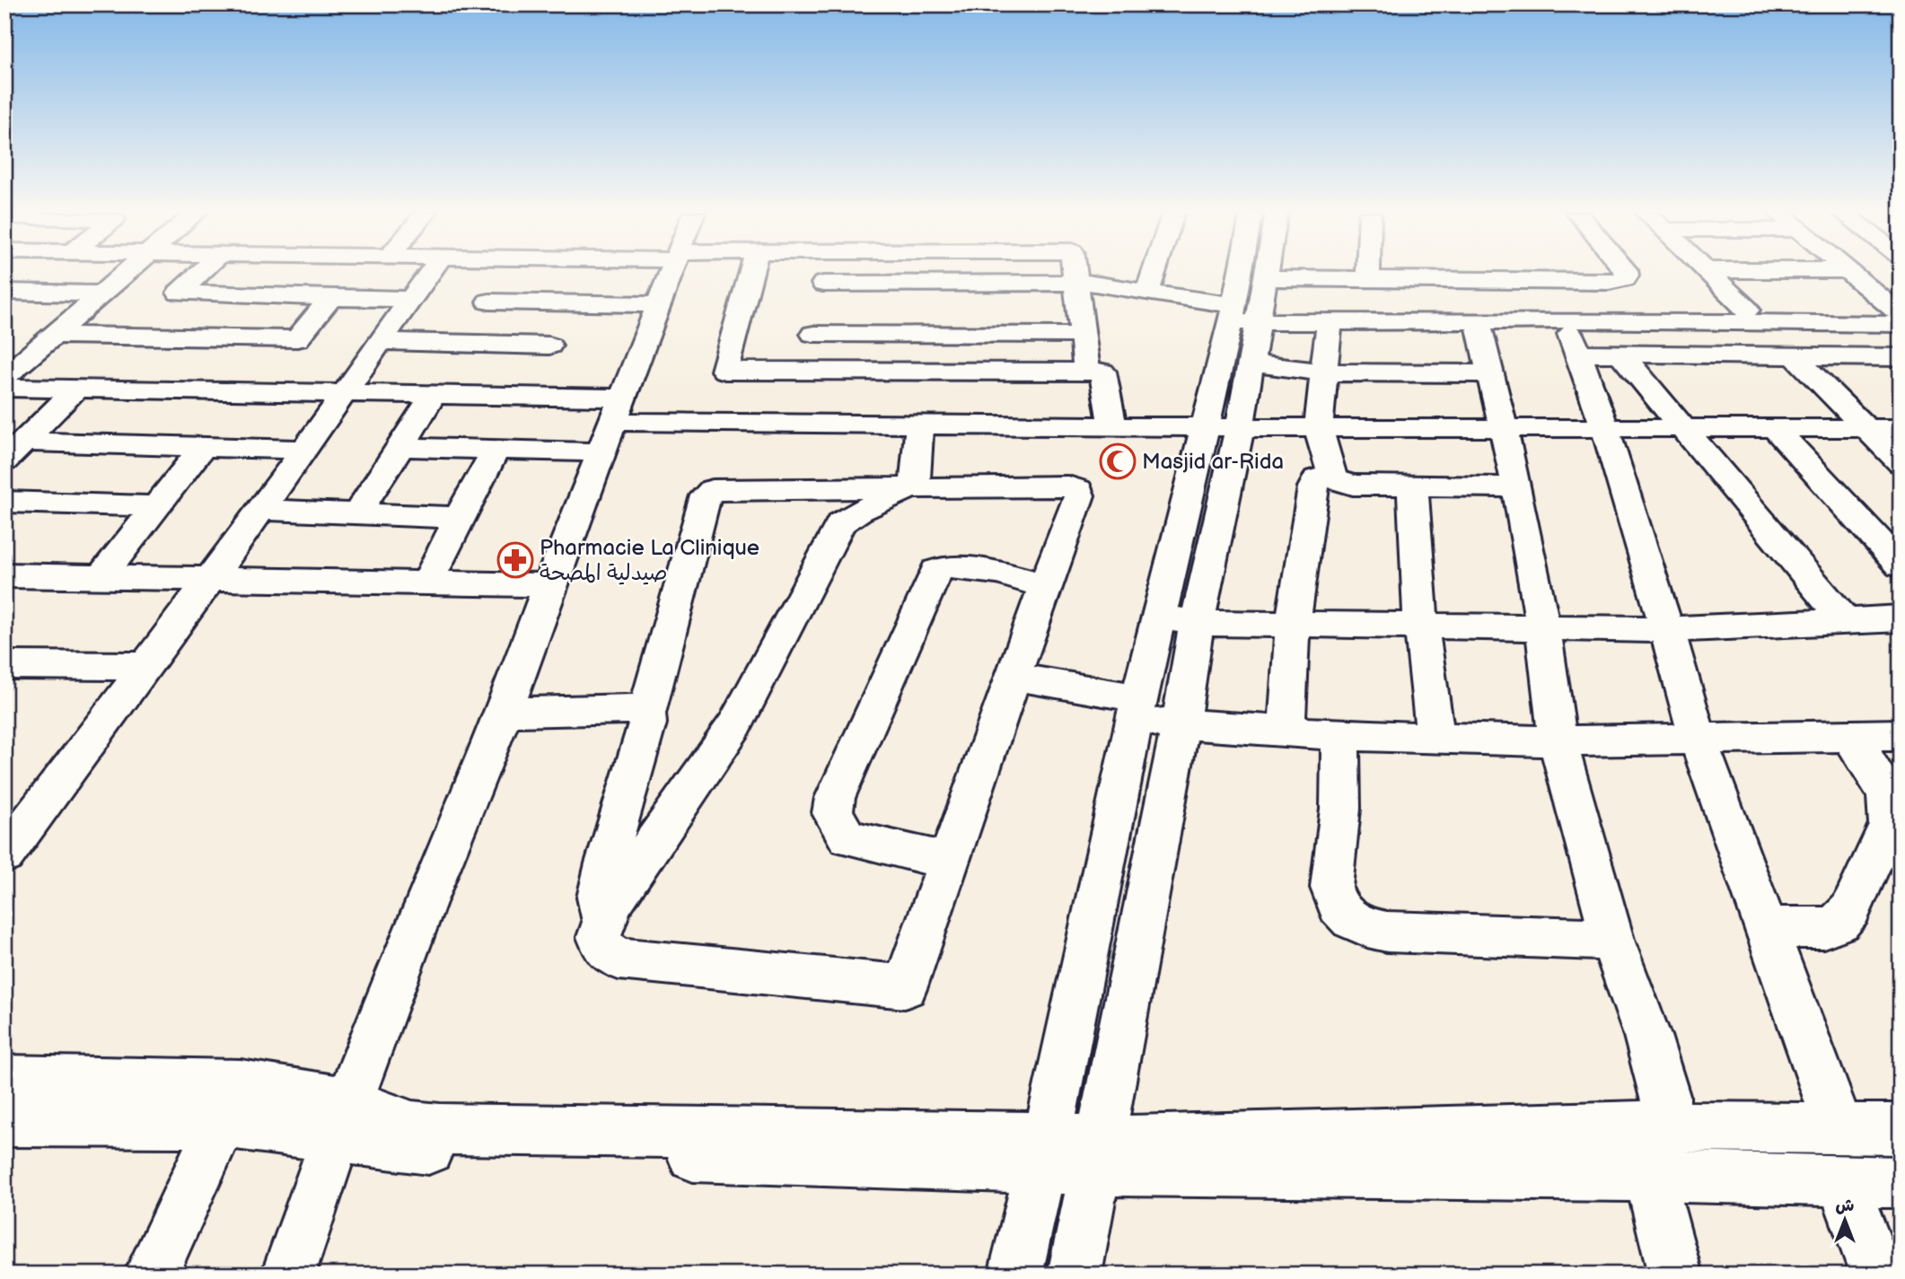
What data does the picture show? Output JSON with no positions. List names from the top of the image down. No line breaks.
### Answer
{"places":{"mosque":["Masjid ar-Rida"],"pharmacy":["Pharmacie La Clinique صيدلية المصحة"]},"north":"top"}
